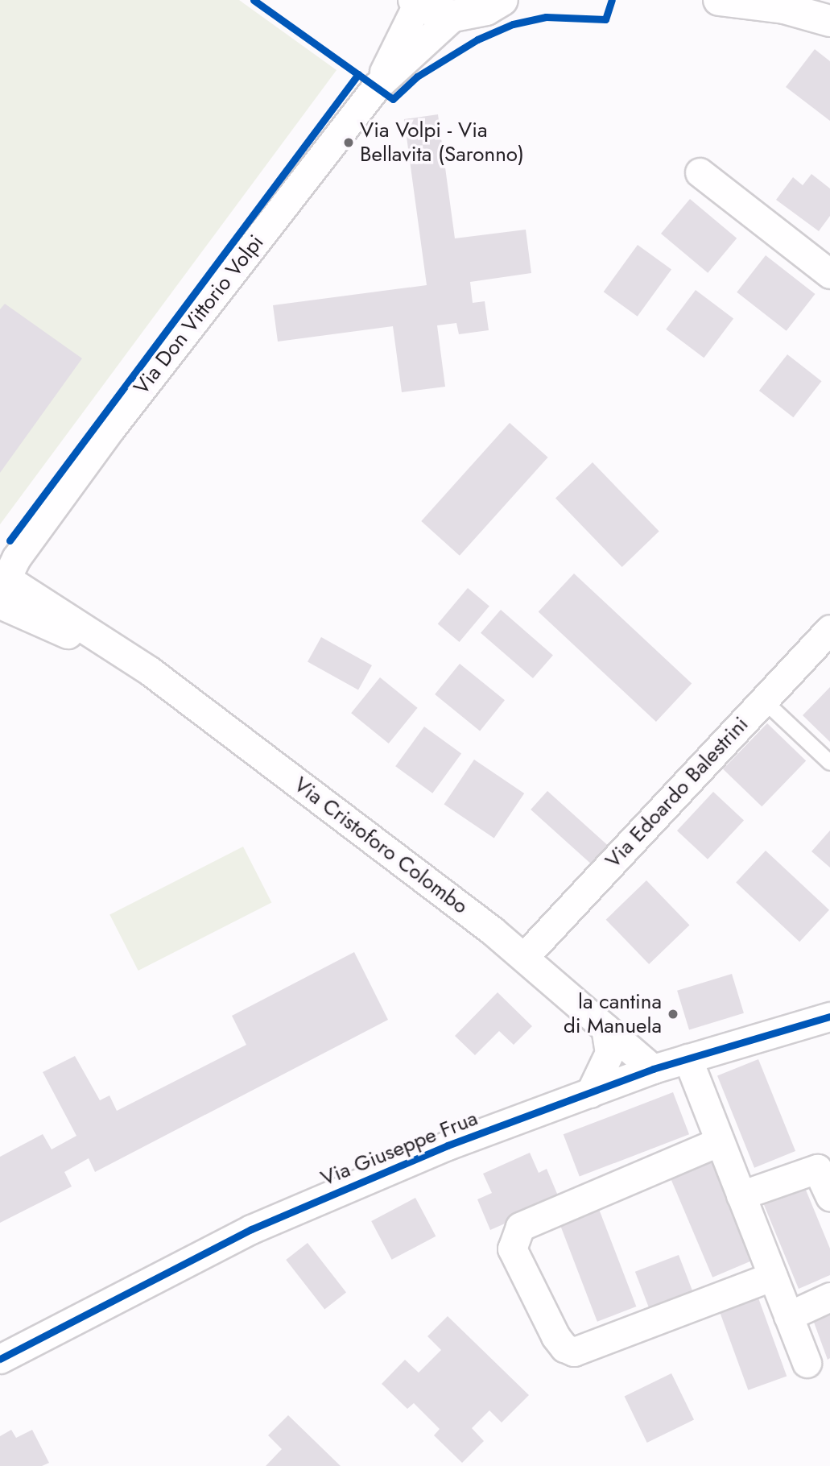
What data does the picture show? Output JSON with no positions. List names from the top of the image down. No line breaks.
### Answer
{"streets":{"street":["Via Don Vittorio Volpi","Via Edoardo Balestrini","Via Cristoforo Colombo","Via Giuseppe Frua"]},"crossings":[["Via Don Vittorio Volpi","Via Cristoforo Colombo"],["Via Edoardo Balestrini","Via Cristoforo Colombo"],["Via Cristoforo Colombo","Via Giuseppe Frua"]],"places":["Via Volpi - Via Bellavita (Saronno)","la cantina di Manuela"]}
